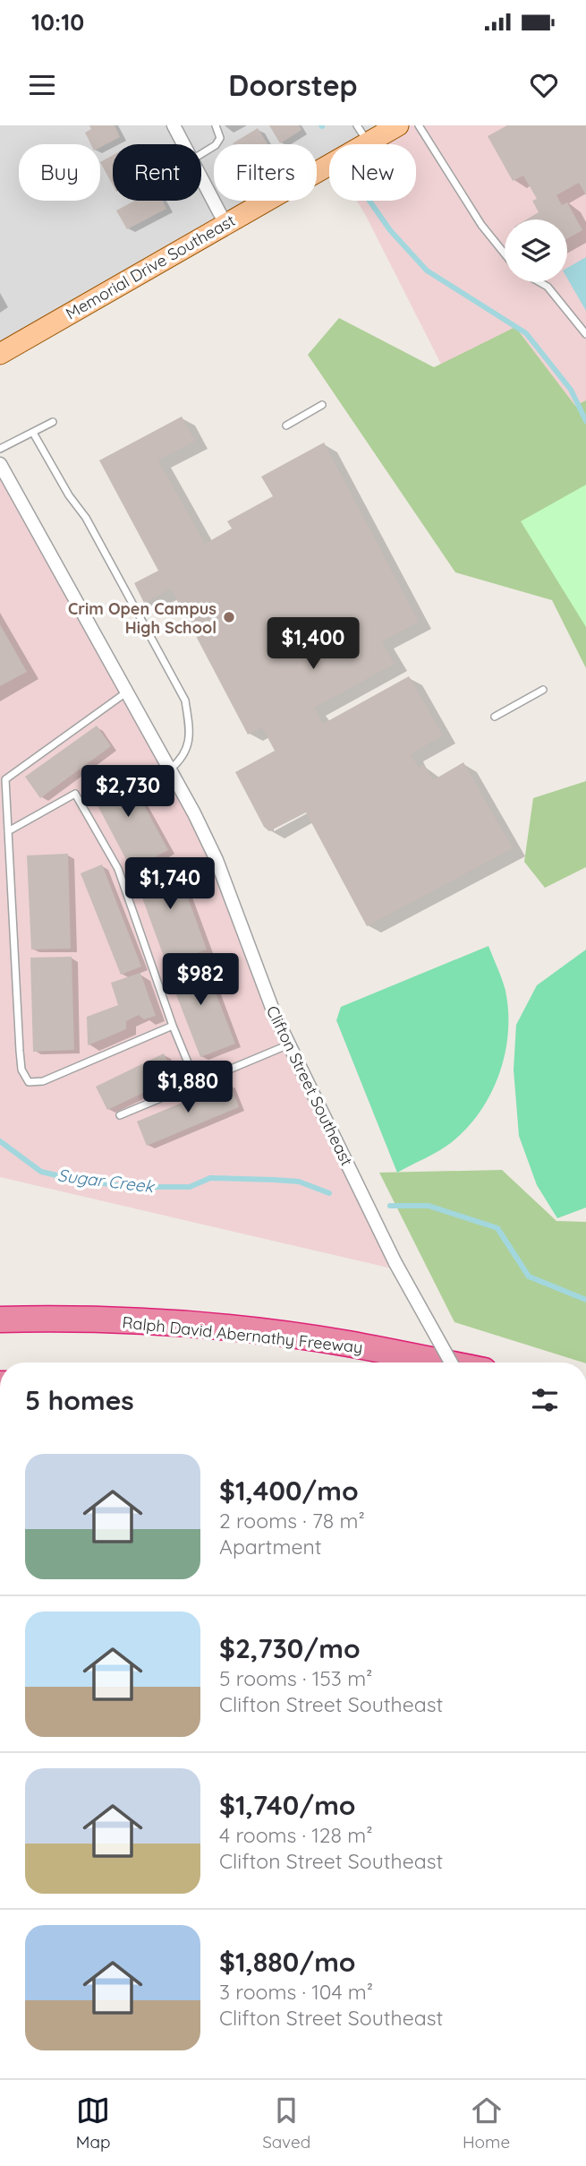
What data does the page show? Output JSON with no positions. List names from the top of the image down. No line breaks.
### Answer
{"streets":{"highway":["Ralph David Abernathy Freeway"],"main road":["Memorial Drive Southeast"],"street":["Clifton Street Southeast"]},"water":["Sugar Creek"],"places":["Crim Open Campus High School"],"page":{"status":"10:10","header":"Doorstep","chip":["Buy","Rent","Filters","New"],"price":["$1,400","$2,730","$1,740","$982","$1,880"],"heading":"5 homes","list":[{"name":"$1,400/mo","note":"2 rooms · 78 m² · Apartment"},{"name":"$2,730/mo","note":"5 rooms · 153 m² · Clifton Street Southeast"},{"name":"$1,740/mo","note":"4 rooms · 128 m² · Clifton Street Southeast"},{"name":"$1,880/mo","note":"3 rooms · 104 m² · Clifton Street Southeast"}],"tabs":["Map","Saved","Home"]}}
